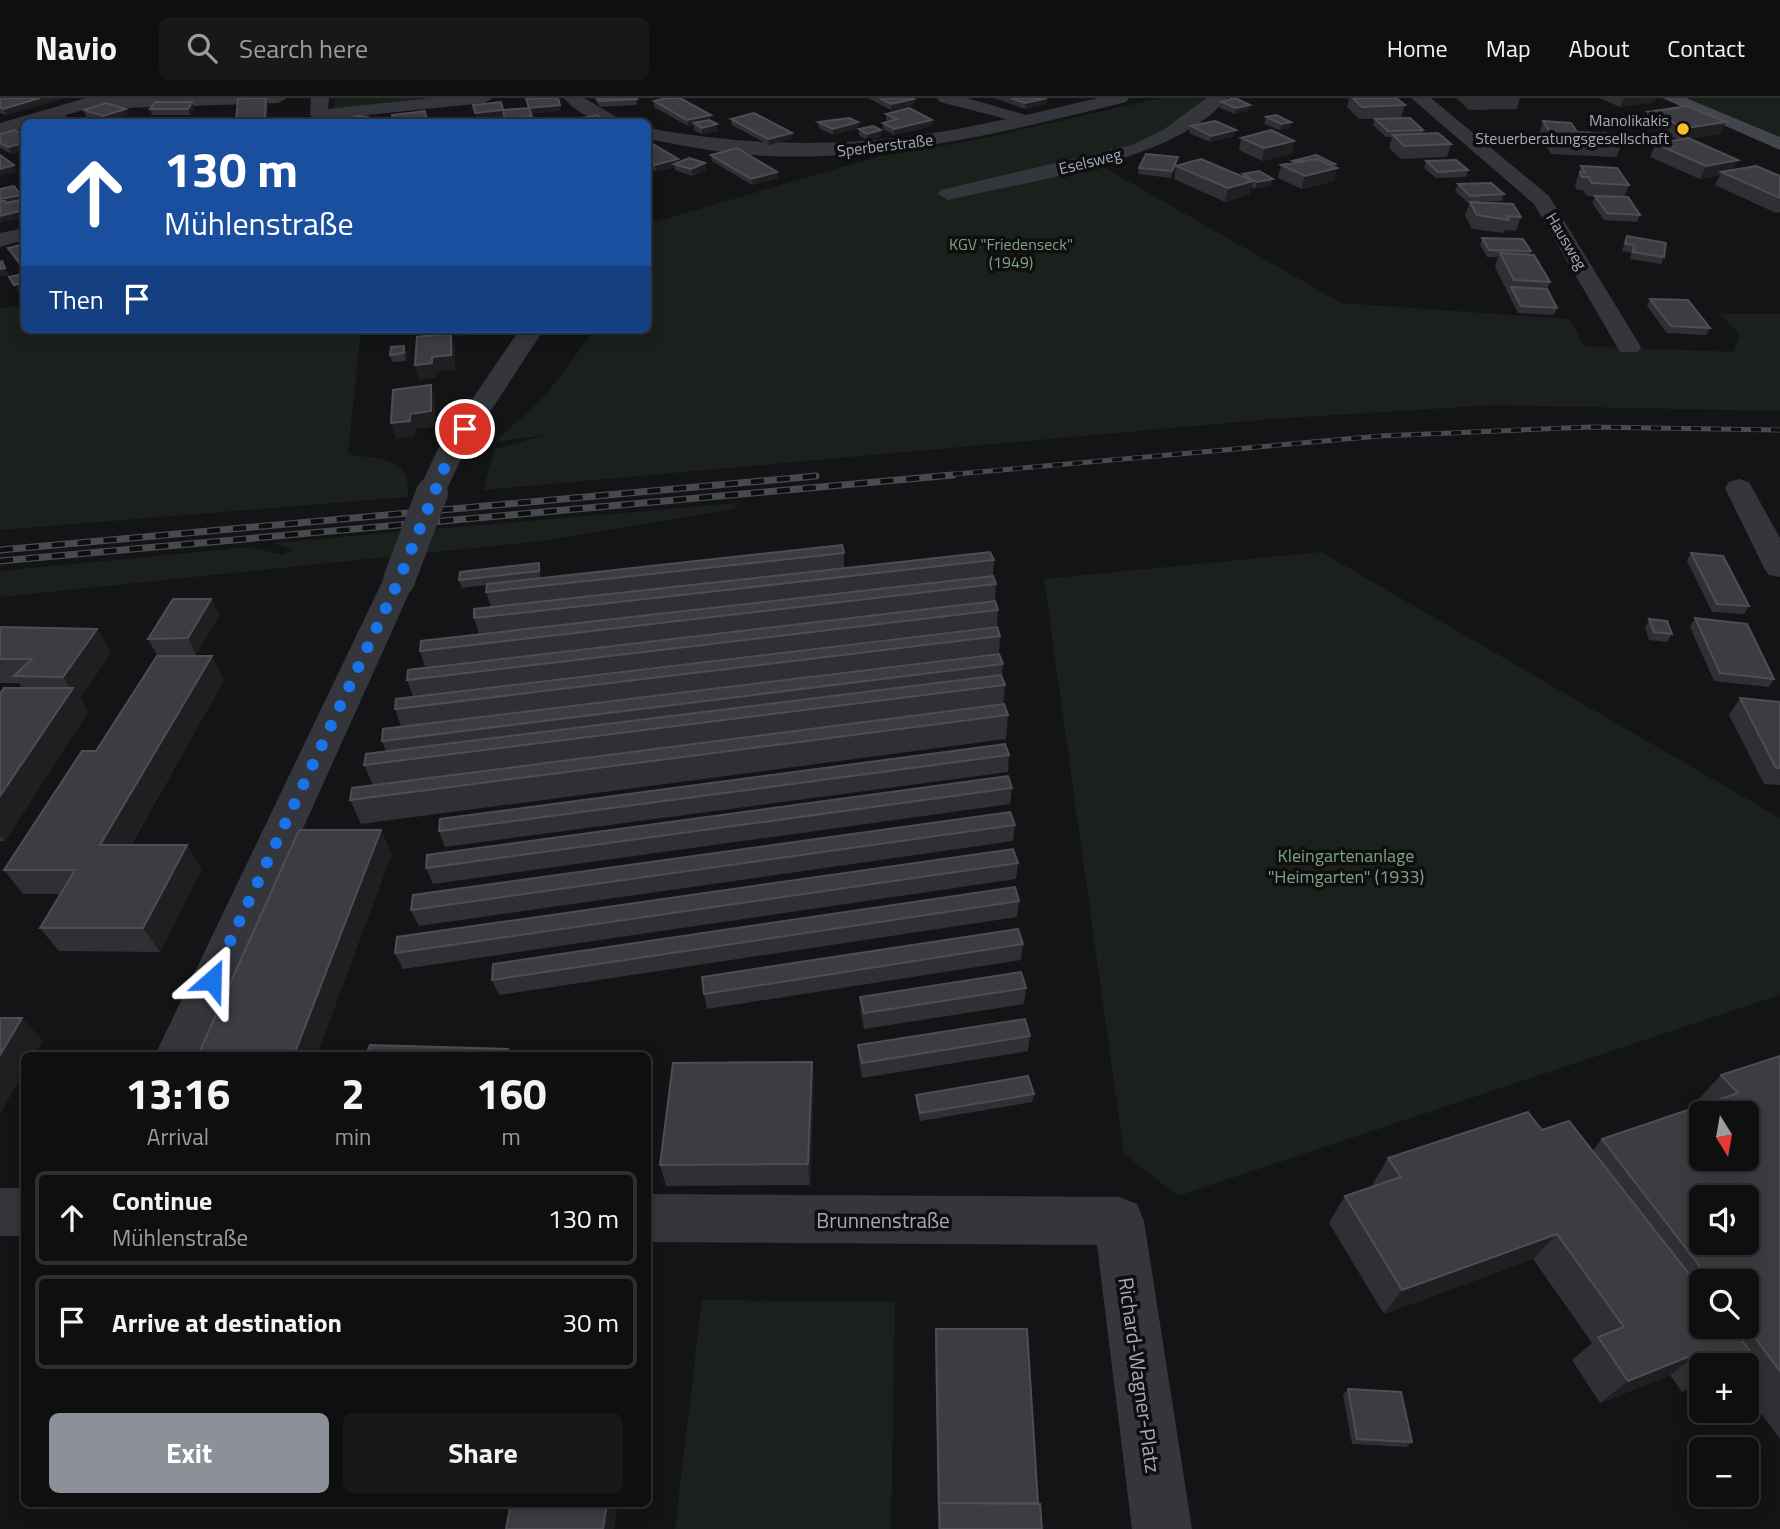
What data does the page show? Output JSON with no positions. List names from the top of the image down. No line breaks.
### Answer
{"streets":{"street":["Sperberstraße","Eselsweg","Hausweg","Brunnenstraße","Richard-Wagner-Platz"]},"crossings":[["Brunnenstraße","Richard-Wagner-Platz"]],"parks":["KGV \"Friedenseck\" (1949)","Kleingartenanlage \"Heimgarten\" (1933)"],"places":["Manolikakis Steuerberatungsgesellschaft"],"north":"bottom","page":{"header":"Navio","search":"Search here","nav":["Home","Map","About","Contact"],"turn":["130 m","Mühlenstraße"],"then":"Then","eta":["13:16","Arrival","2","min","160","m"],"map_buttons":["+","−"],"list":[{"name":"Continue","note":"Mühlenstraße","value":"130 m"},{"name":"Arrive at destination","value":"30 m"}],"buttons":["Exit","Share"]}}
